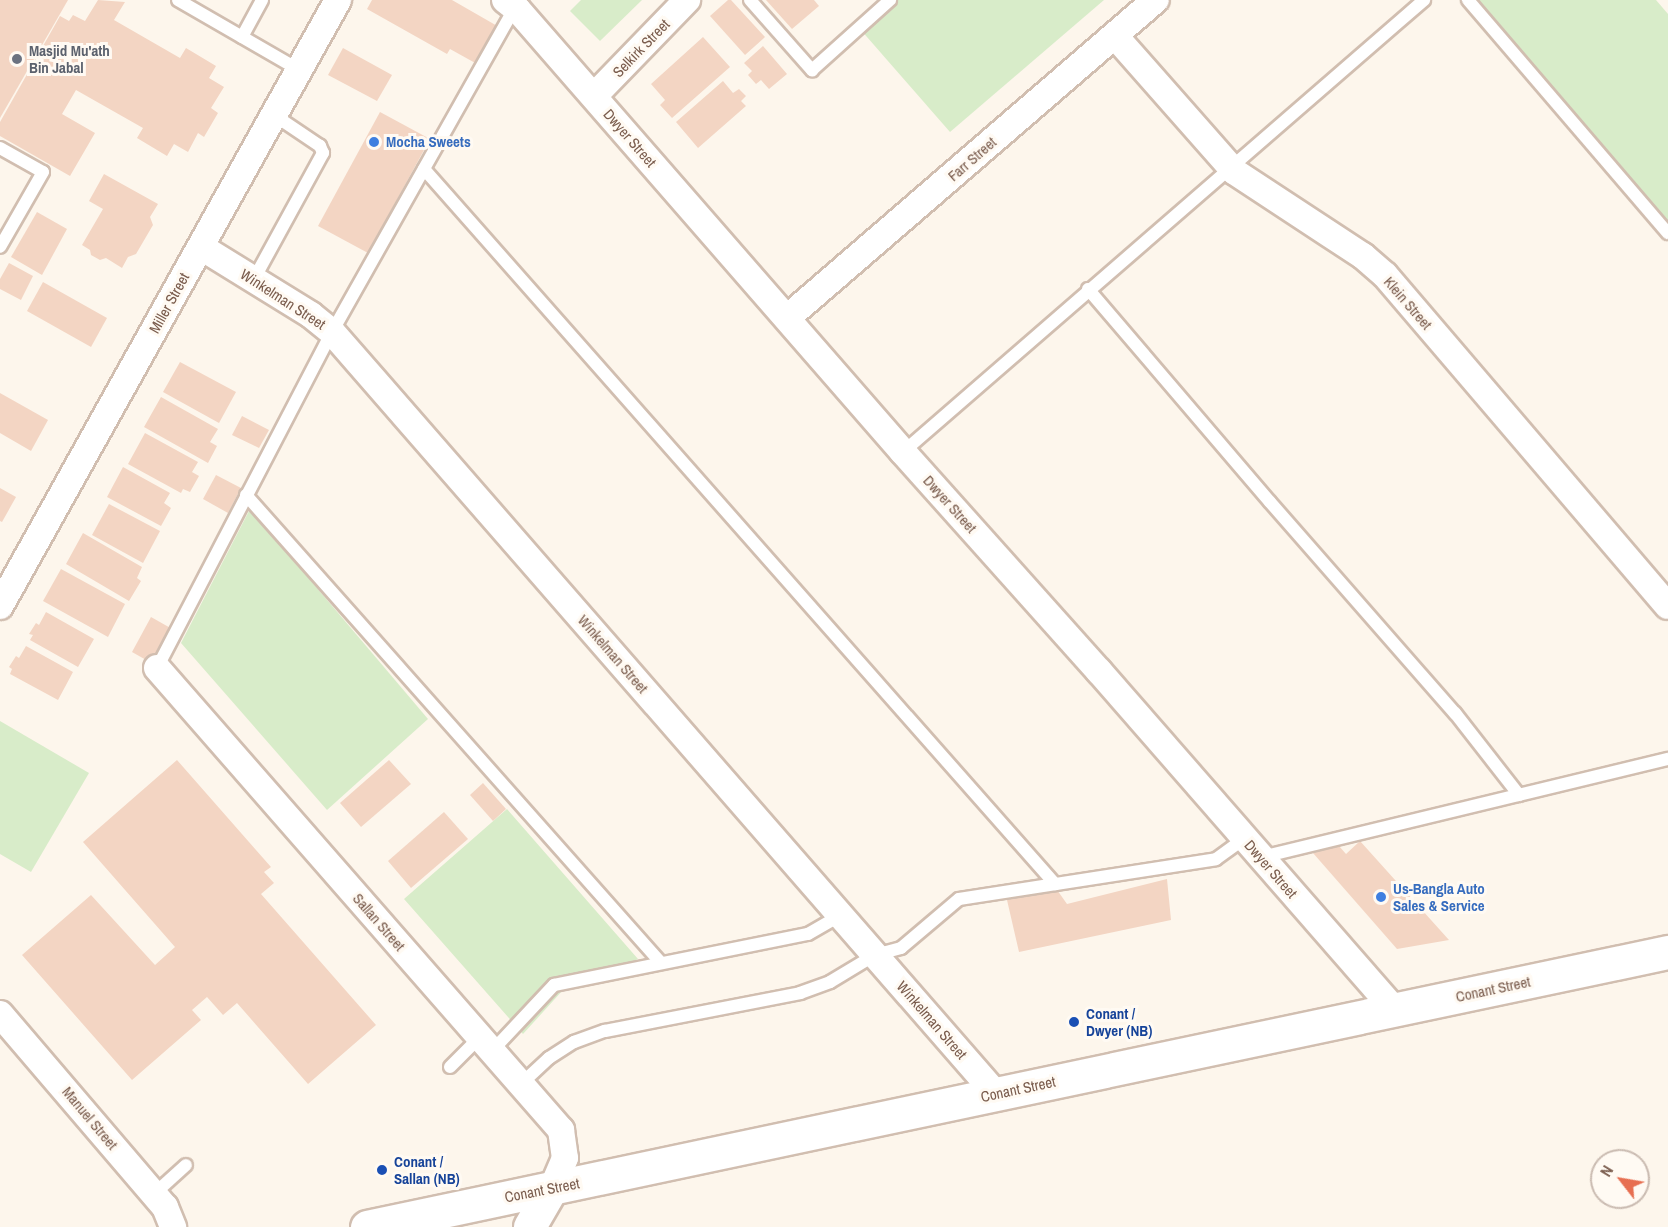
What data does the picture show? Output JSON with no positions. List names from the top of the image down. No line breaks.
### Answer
{"streets":{"main road":["Conant Street"],"street":["Selkirk Street","Dwyer Street","Farr Street","Winkelman Street","Miller Street","Klein Street","Sallan Street","Manuel Street"]},"crossings":[["Selkirk Street","Dwyer Street"],["Dwyer Street","Farr Street"],["Dwyer Street","Conant Street"],["Farr Street","Klein Street"],["Winkelman Street","Miller Street"],["Winkelman Street","Conant Street"],["Sallan Street","Conant Street"]],"places":["Masjid Mu'ath Bin Jabal","Mocha Sweets","Us-Bangla Auto Sales & Service","Conant / Dwyer (NB)","Conant / Sallan (NB)"],"north":"top left"}
